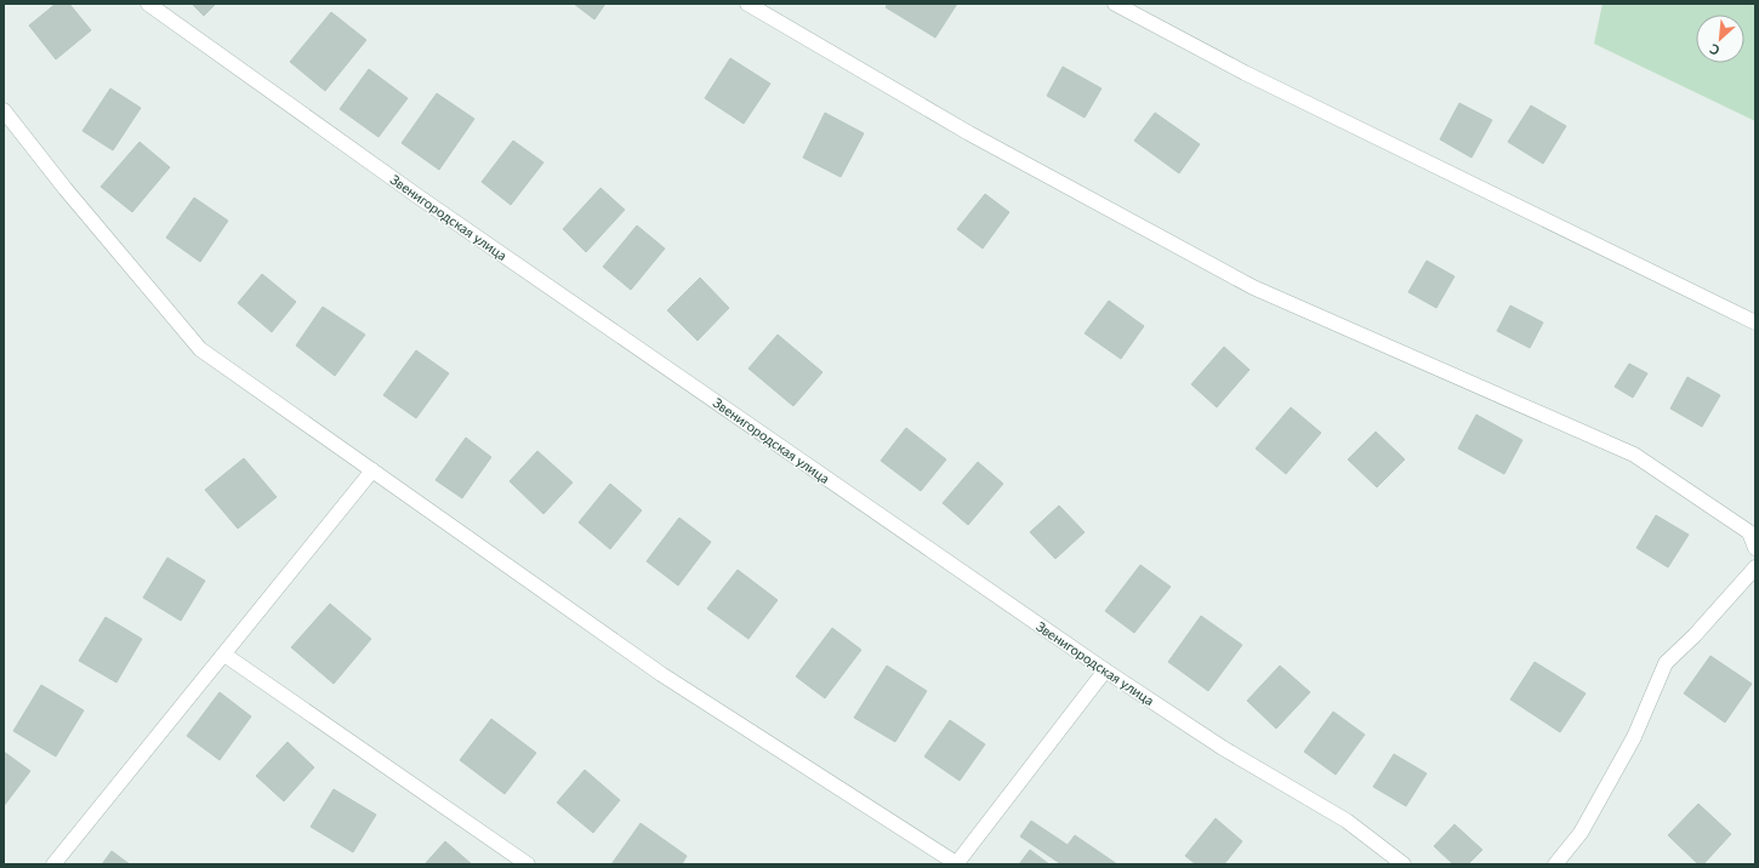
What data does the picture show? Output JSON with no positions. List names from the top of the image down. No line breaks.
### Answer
{"streets":{"street":["Звенигородская улица"]},"north":"bottom left"}
